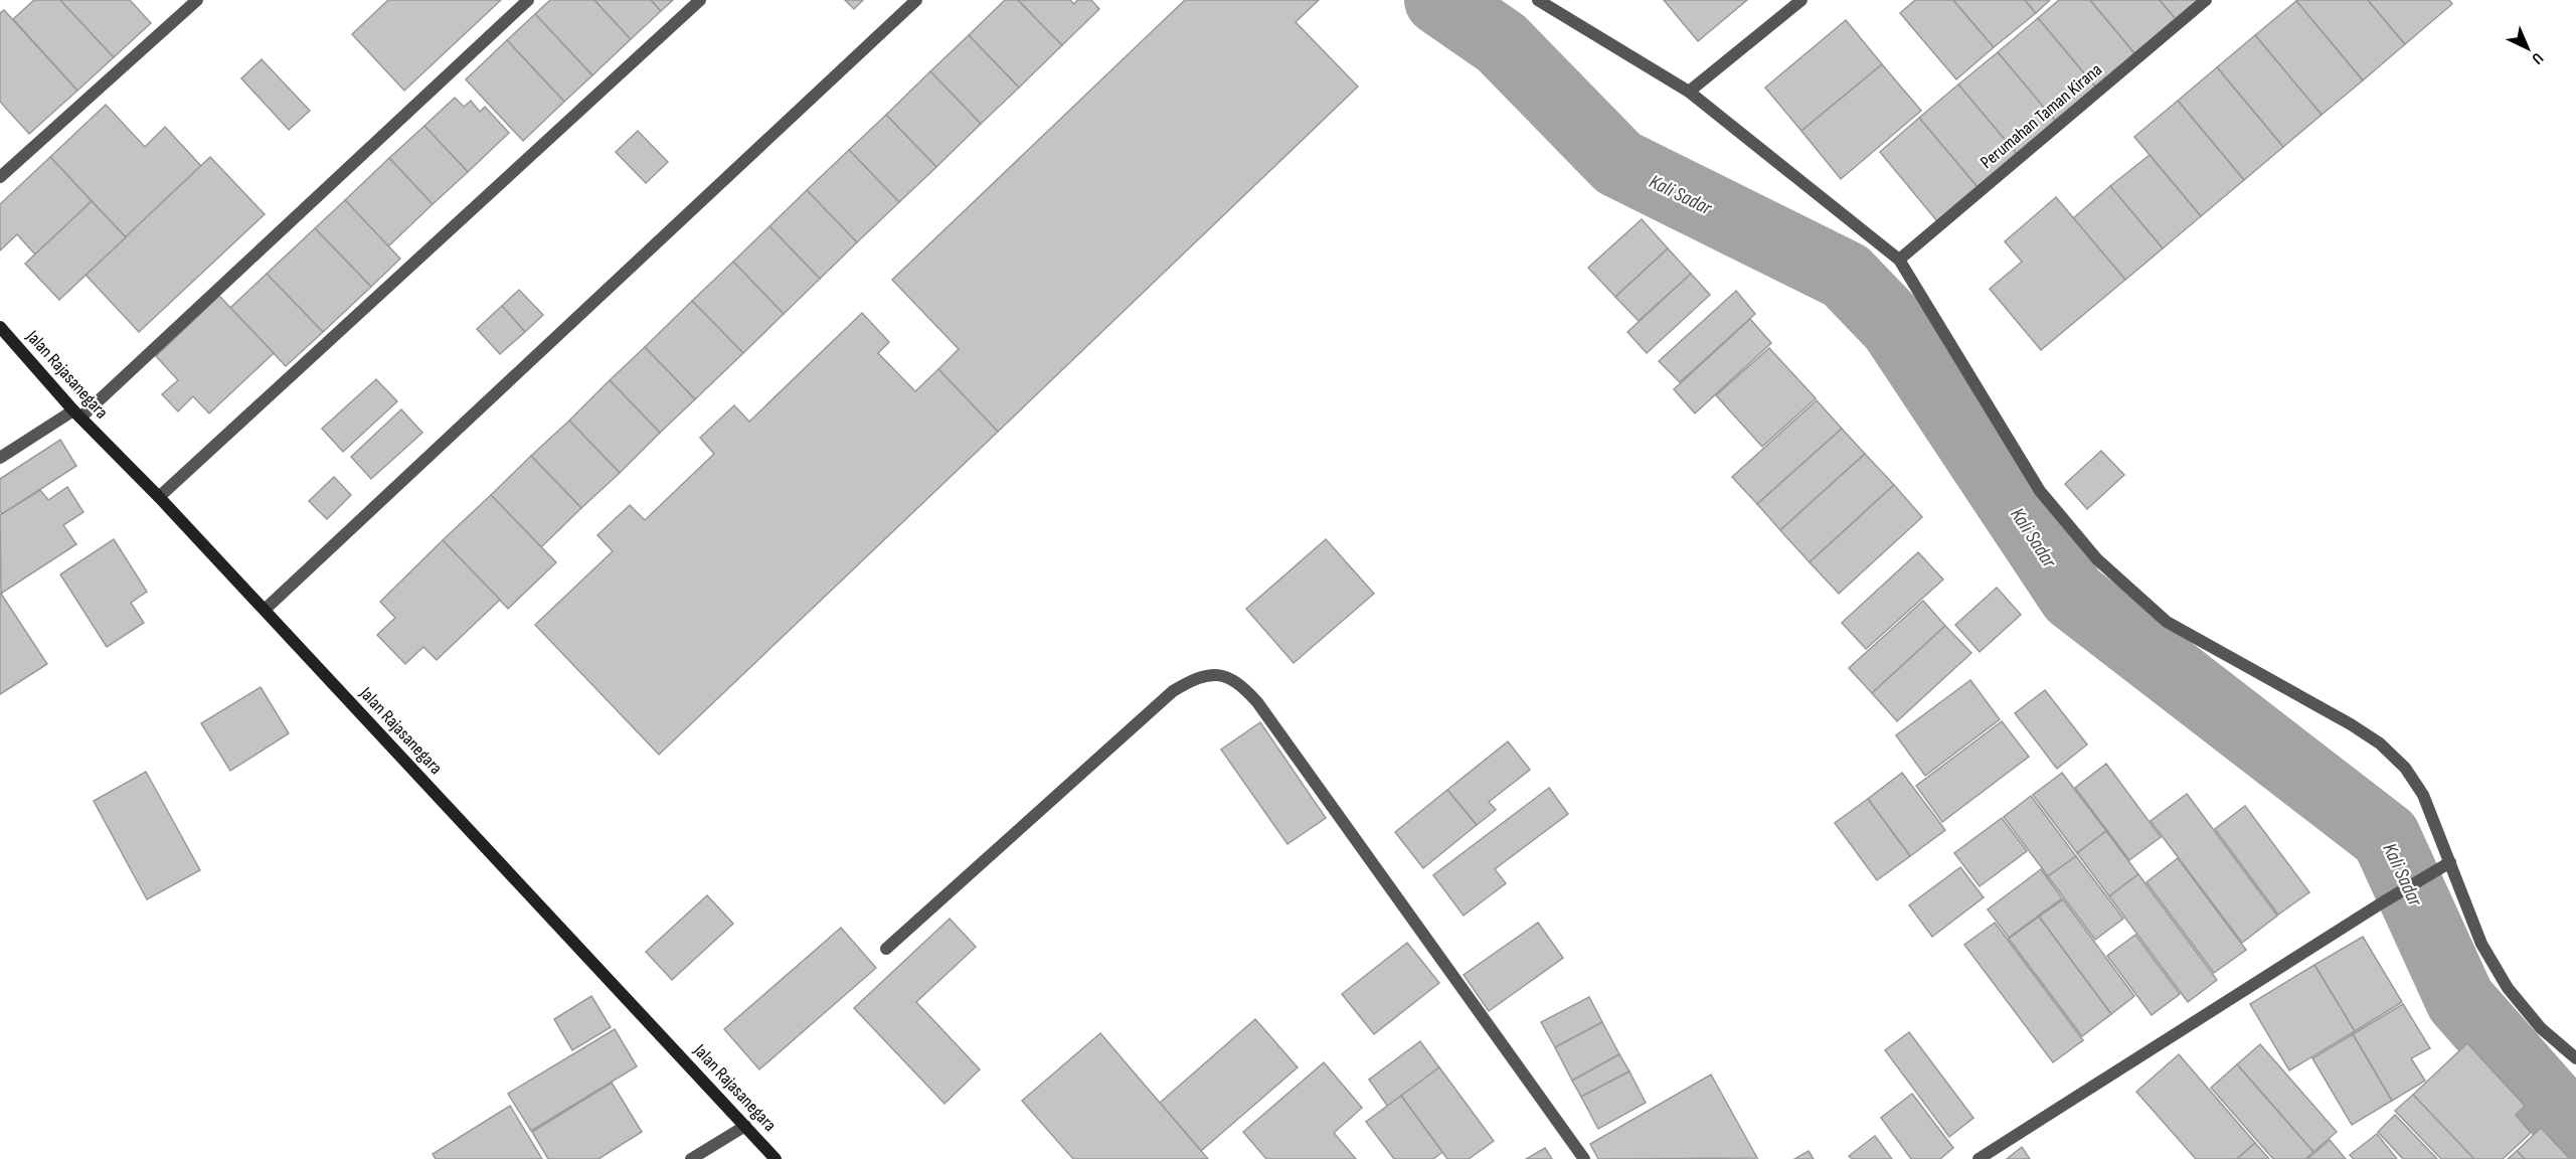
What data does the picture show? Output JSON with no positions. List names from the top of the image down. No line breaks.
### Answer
{"streets":{"street":["Perumahan Taman Kirana","Jalan Rajasanegara"]},"water":["Kali Sadar"],"north":"bottom right"}
